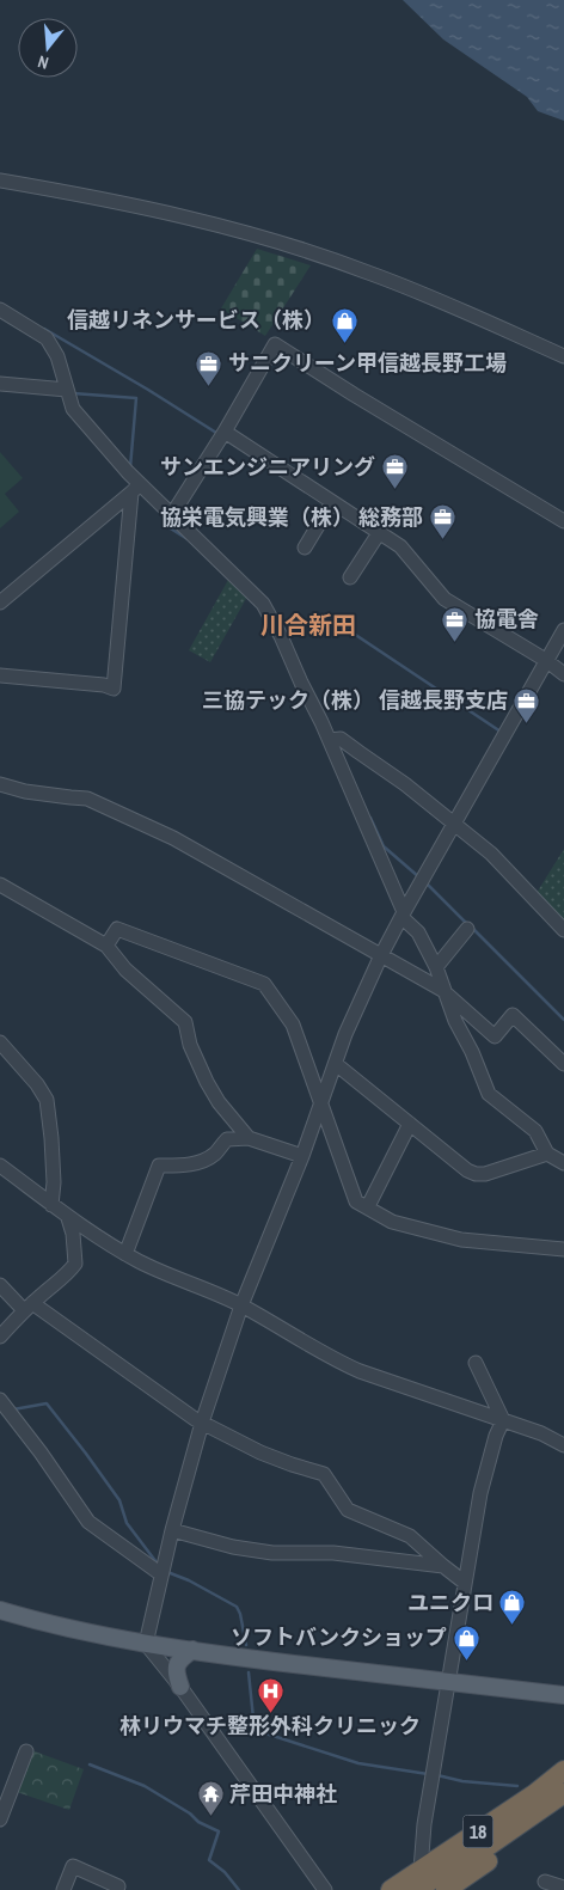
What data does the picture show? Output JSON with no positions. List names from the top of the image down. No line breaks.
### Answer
{"streets":{"highway":["18"]},"districts":["川合新田"],"places":{"shop":["信越リネンサービス（株）","ユニクロ","ソフトバンクショップ"],"office":["サニクリーン甲信越長野工場","サンエンジニアリング","協栄電気興業（株） 総務部","協電舎","三協テック（株） 信越長野支店"],"hospital":["林リウマチ整形外科クリニック"],"temple":["芹田中神社"]},"north":"bottom"}
